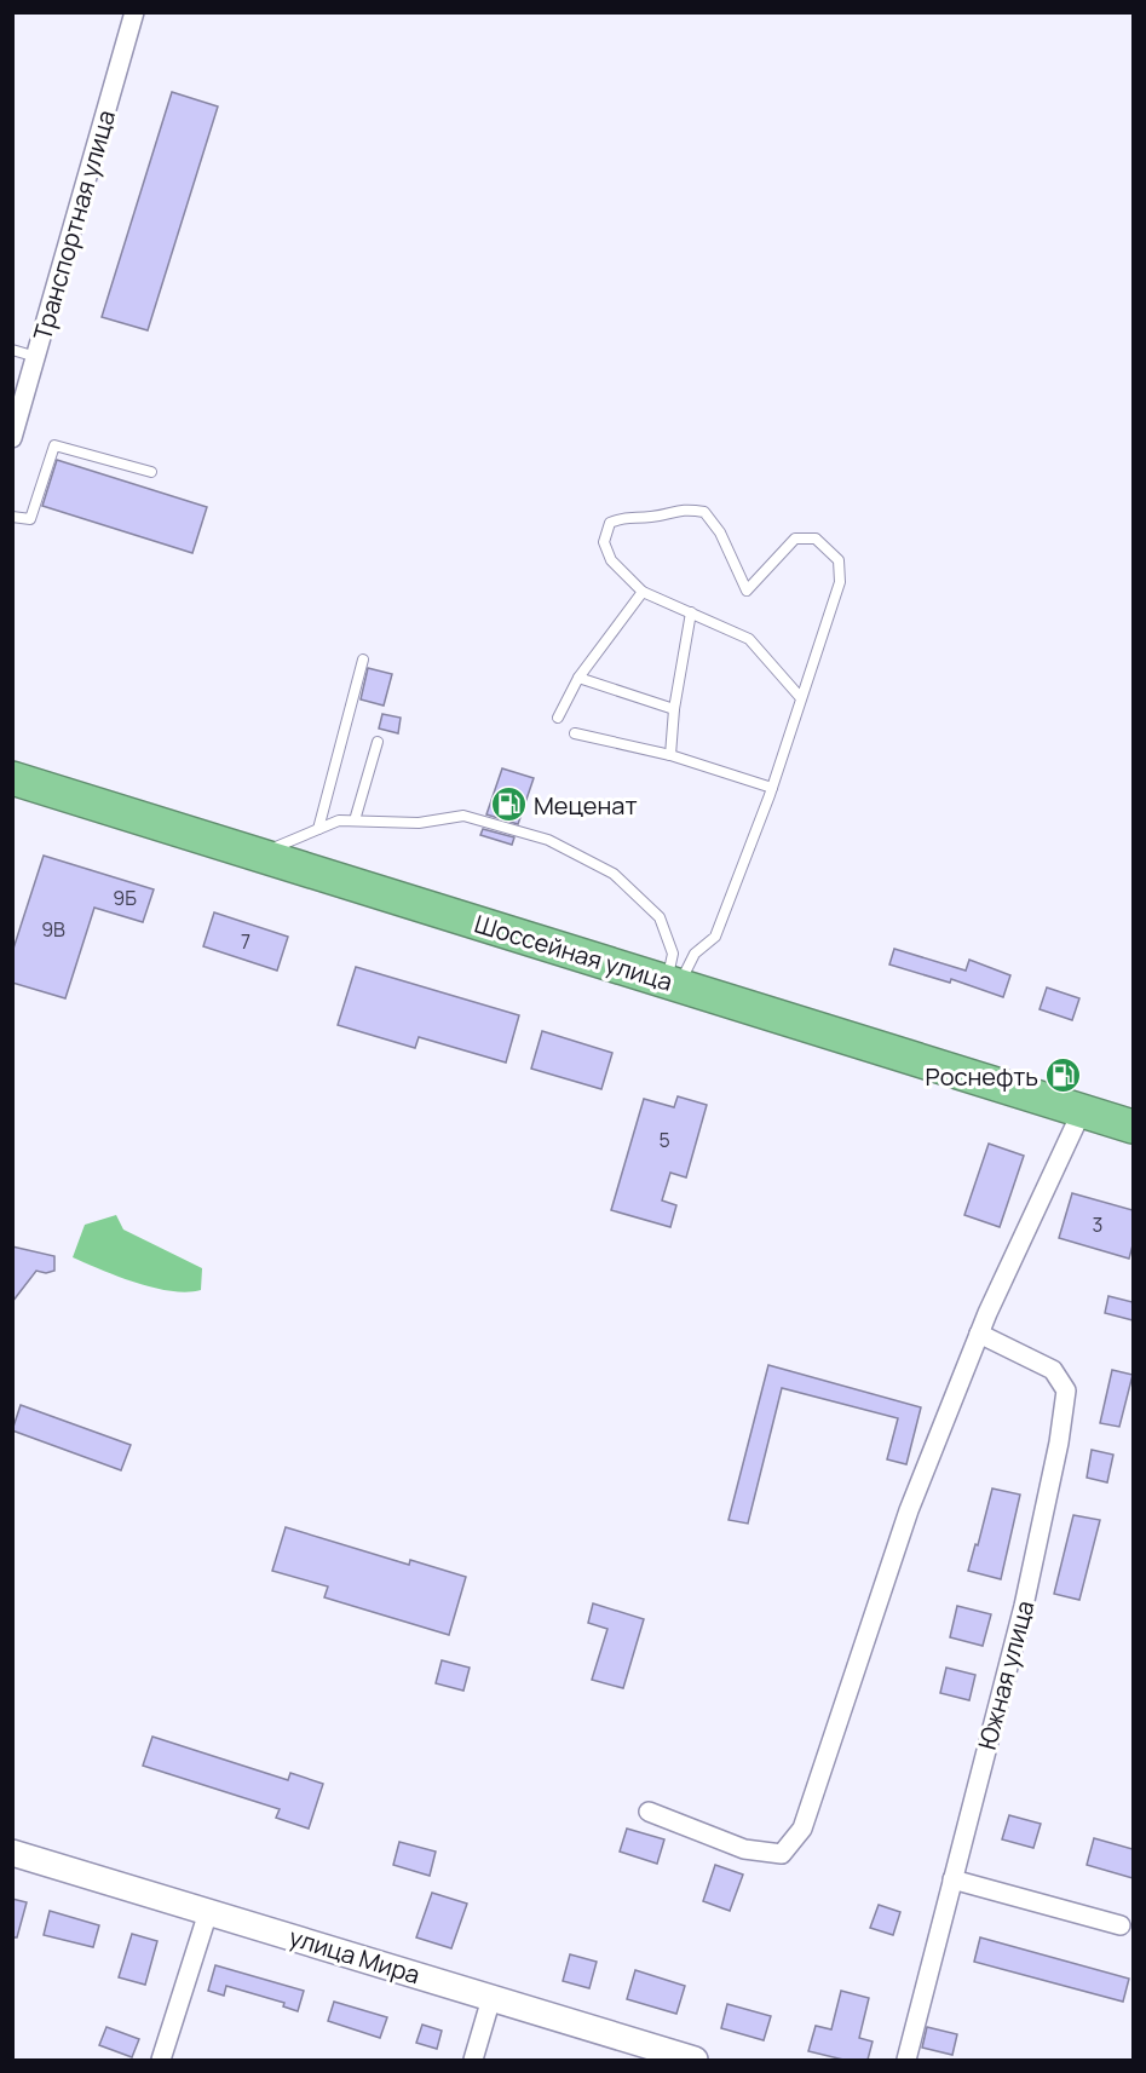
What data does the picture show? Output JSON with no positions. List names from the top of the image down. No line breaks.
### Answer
{"streets":{"highway":["Шоссейная улица"],"street":["Транспортная улица","Южная улица","улица Мира"]},"places":{"fuel station":["Меценат","Роснефть"]},"house_numbers":["9Б","9В","7","5","3"]}
